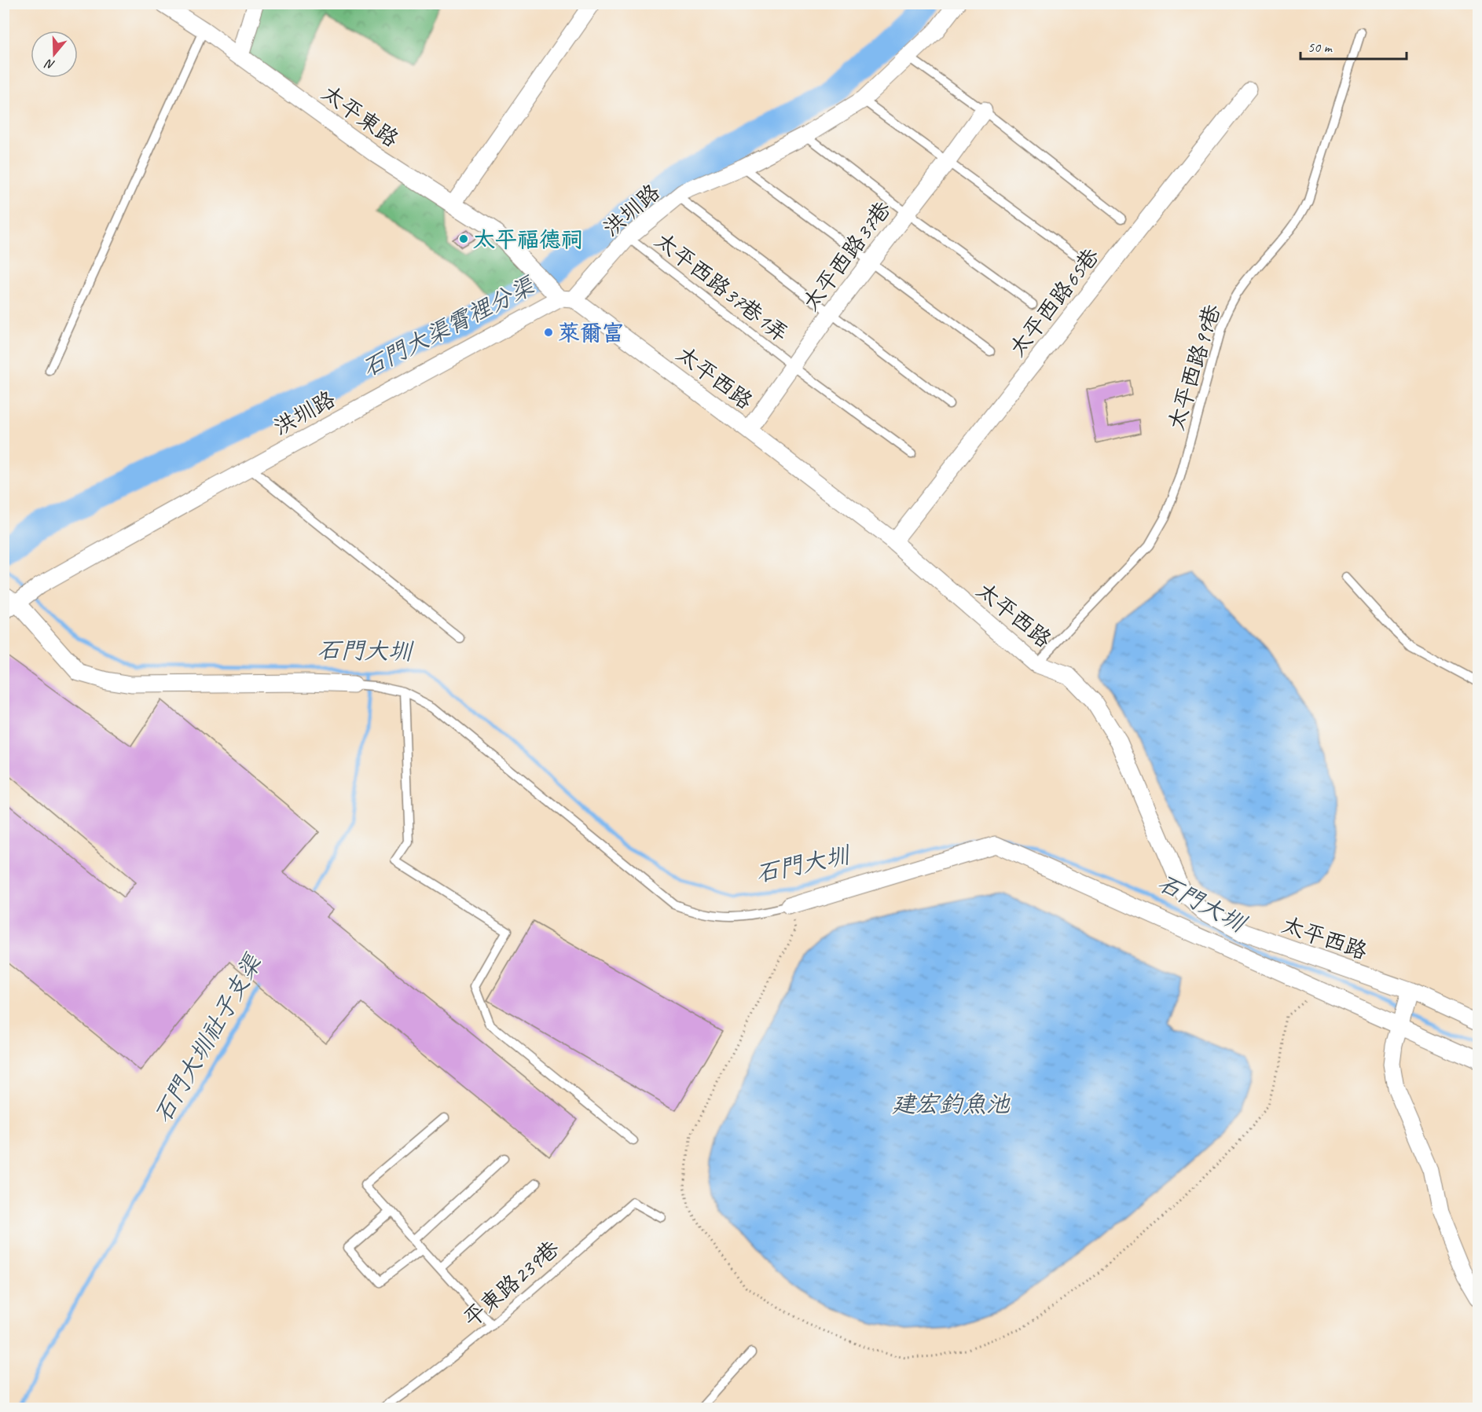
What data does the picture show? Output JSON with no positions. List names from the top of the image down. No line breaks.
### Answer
{"streets":{"street":["太平東路","洪圳路","太平西路37巷","太平西路65巷","太平西路"],"lane":["太平西路37巷1弄","太平西路99巷","平東路239巷"]},"crossings":[["太平東路","洪圳路"],["太平東路","太平西路"],["洪圳路","太平西路37巷1弄"],["洪圳路","太平西路"],["太平西路37巷","太平西路37巷1弄"],["太平西路37巷","太平西路"],["太平西路65巷","太平西路"],["太平西路99巷","太平西路"]],"water":["石門大渠霄裡分渠","石門大圳","石門大圳社子支渠","建宏釣魚池"],"places":["太平福德祠","萊爾富"],"scale_bar":"50 m","north":"bottom"}
